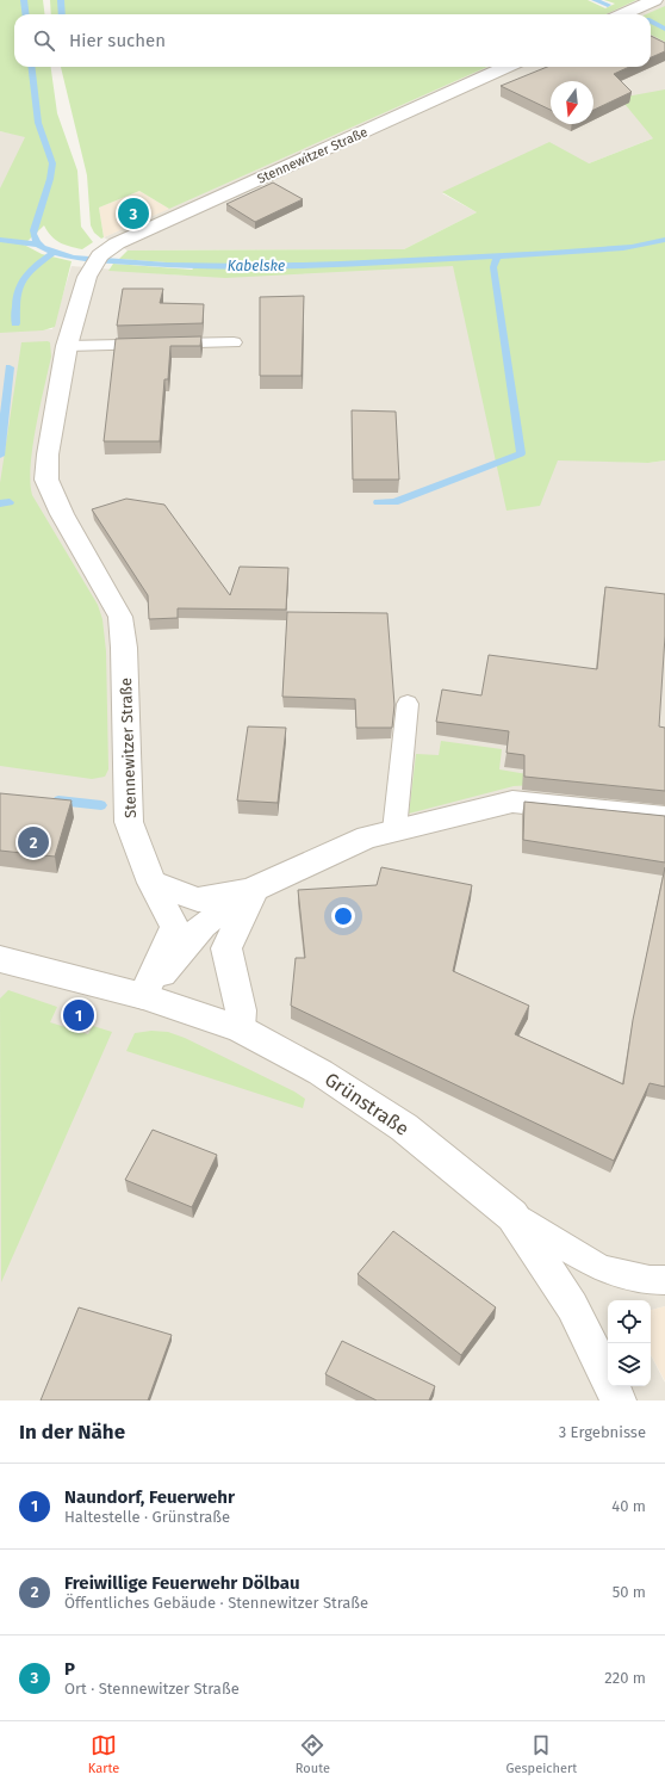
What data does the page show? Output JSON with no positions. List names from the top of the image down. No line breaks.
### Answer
{"streets":{"street":["Stennewitzer Straße","Grünstraße"]},"crossings":[["Stennewitzer Straße","Grünstraße"]],"water":["Kabelske"],"north":"bottom","page":{"search":"Hier suchen","pins":["3","2","1"],"heading":["In der Nähe","3 Ergebnisse"],"list":[{"mark":"1","name":"Naundorf, Feuerwehr","note":"Haltestelle · Grünstraße","value":"40 m"},{"mark":"2","name":"Freiwillige Feuerwehr Dölbau","note":"Öffentliches Gebäude · Stennewitzer Straße","value":"50 m"},{"mark":"3","name":"P","note":"Ort · Stennewitzer Straße","value":"220 m"}],"nav":["Karte","Route","Gespeichert"]}}
